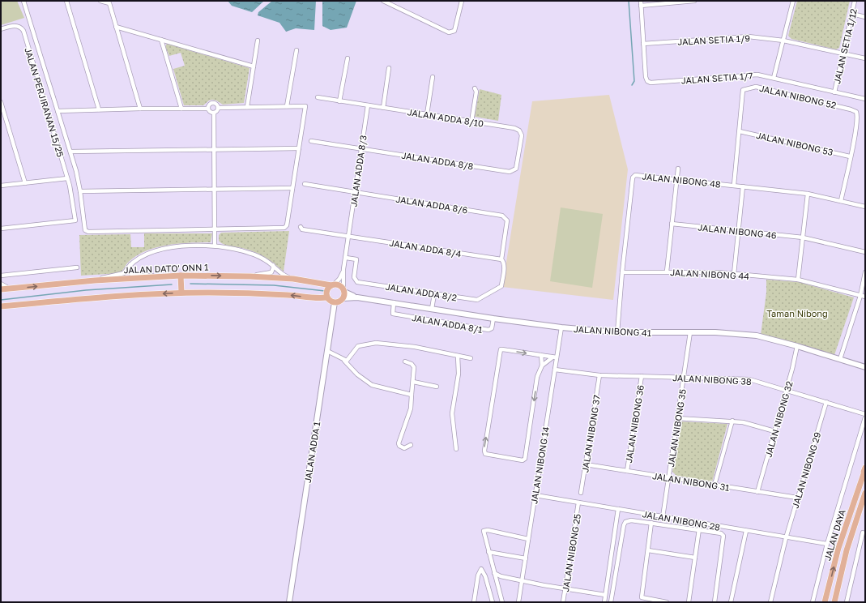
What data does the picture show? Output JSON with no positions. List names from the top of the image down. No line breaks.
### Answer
{"streets":{"main road":["JALAN DATO' ONN 1","JALAN NIBONG 41","JALAN ADDA 1","JALAN DAYA"],"street":["JALAN SETIA 1/9","JALAN SETIA 1/12","JALAN SETIA 1/7","JALAN NIBONG 52","JALAN PERJIRANAN 15/25","JALAN ADDA 8/10","JALAN NIBONG 53","JALAN ADDA 8/8","JALAN ADDA 8/3","JALAN NIBONG 48","JALAN ADDA 8/6","JALAN NIBONG 46","JALAN ADDA 8/4","JALAN NIBONG 44","JALAN ADDA 8/2","JALAN ADDA 8/1","JALAN NIBONG 38","JALAN NIBONG 32","JALAN NIBONG 36","JALAN NIBONG 35","JALAN NIBONG 37","JALAN NIBONG 14","JALAN NIBONG 29","JALAN NIBONG 31","JALAN NIBONG 28","JALAN NIBONG 25"]},"crossings":[["JALAN SETIA 1/9","JALAN SETIA 1/12"],["JALAN SETIA 1/9","JALAN SETIA 1/7"],["JALAN SETIA 1/12","JALAN SETIA 1/7"],["JALAN NIBONG 52","JALAN NIBONG 53"],["JALAN NIBONG 52","JALAN NIBONG 48"],["JALAN ADDA 8/10","JALAN ADDA 8/8"],["JALAN ADDA 8/10","JALAN ADDA 8/3"],["JALAN ADDA 8/8","JALAN ADDA 8/3"],["JALAN ADDA 8/3","JALAN ADDA 8/6"],["JALAN ADDA 8/3","JALAN ADDA 8/4"],["JALAN ADDA 8/3","JALAN ADDA 8/2"],["JALAN NIBONG 48","JALAN NIBONG 44"],["JALAN NIBONG 48","JALAN NIBONG 41"],["JALAN ADDA 8/6","JALAN ADDA 8/4"],["JALAN ADDA 8/6","JALAN ADDA 8/2"],["JALAN ADDA 8/4","JALAN ADDA 8/2"],["JALAN DATO' ONN 1","JALAN NIBONG 41"],["JALAN DATO' ONN 1","JALAN ADDA 1"],["JALAN ADDA 8/1","JALAN NIBONG 41"],["JALAN NIBONG 41","JALAN NIBONG 32"],["JALAN NIBONG 41","JALAN NIBONG 35"],["JALAN NIBONG 41","JALAN ADDA 1"],["JALAN NIBONG 41","JALAN NIBONG 14"],["JALAN NIBONG 38","JALAN NIBONG 32"],["JALAN NIBONG 38","JALAN NIBONG 36"],["JALAN NIBONG 38","JALAN NIBONG 35"],["JALAN NIBONG 38","JALAN NIBONG 37"],["JALAN NIBONG 38","JALAN NIBONG 14"],["JALAN NIBONG 38","JALAN NIBONG 29"],["JALAN NIBONG 32","JALAN NIBONG 31"],["JALAN NIBONG 36","JALAN NIBONG 31"],["JALAN NIBONG 35","JALAN NIBONG 31"],["JALAN NIBONG 35","JALAN NIBONG 28"],["JALAN NIBONG 37","JALAN NIBONG 31"],["JALAN NIBONG 14","JALAN NIBONG 28"],["JALAN NIBONG 29","JALAN NIBONG 31"],["JALAN NIBONG 29","JALAN NIBONG 28"],["JALAN NIBONG 28","JALAN NIBONG 25"]],"parks":["Taman Nibong"]}
